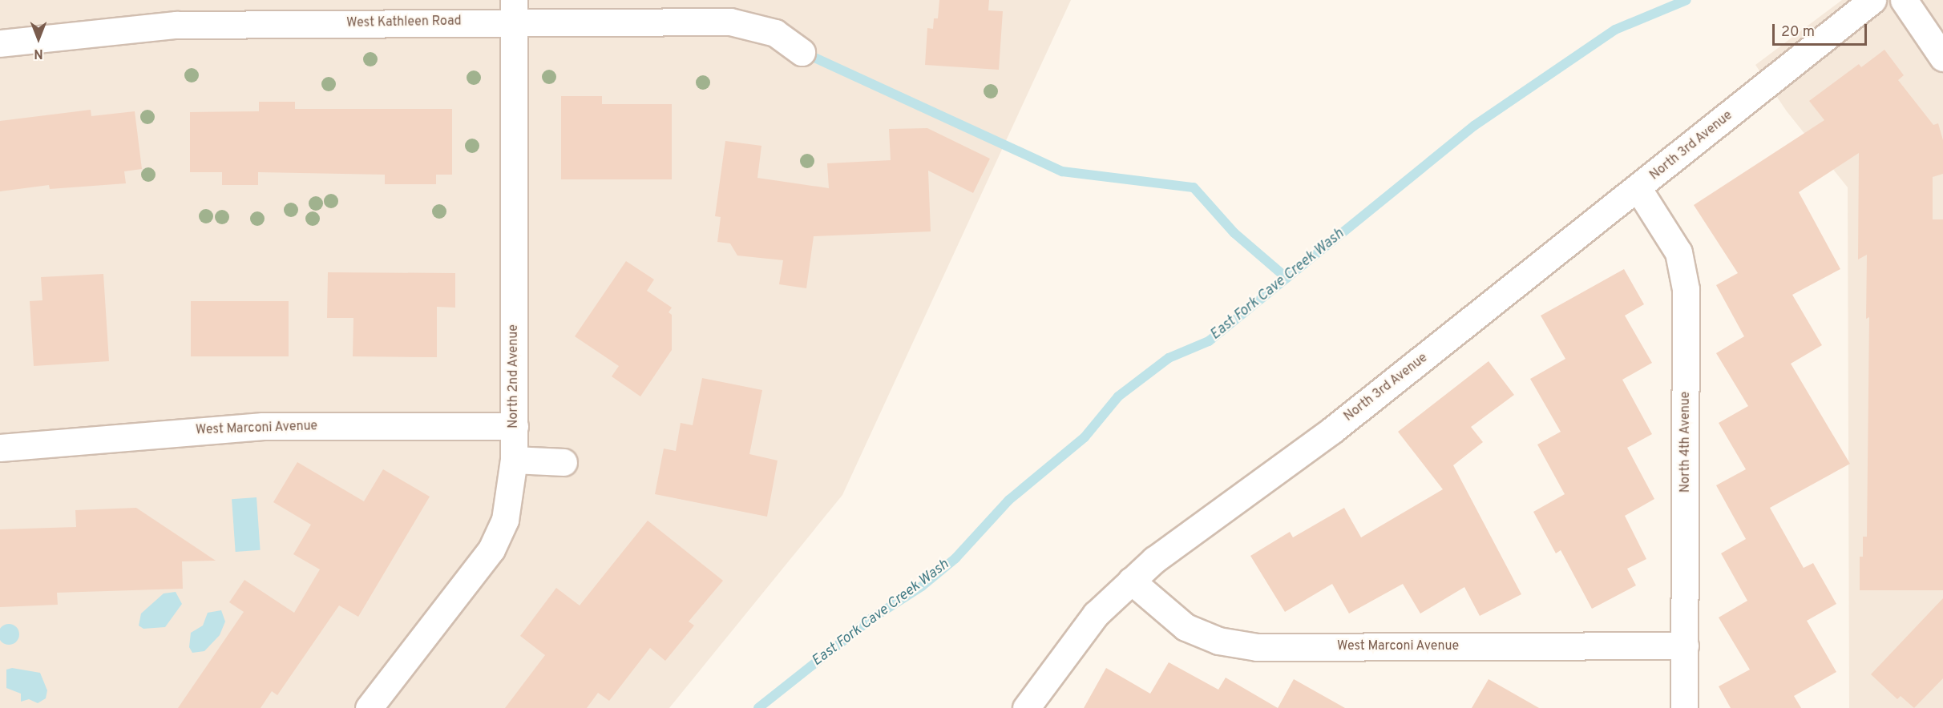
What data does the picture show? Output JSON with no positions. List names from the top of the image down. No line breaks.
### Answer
{"streets":{"street":["West Kathleen Road","North 3rd Avenue","North 2nd Avenue","West Marconi Avenue","North 4th Avenue"]},"crossings":[["West Kathleen Road","North 2nd Avenue"],["North 3rd Avenue","West Marconi Avenue"],["North 3rd Avenue","North 4th Avenue"],["North 2nd Avenue","West Marconi Avenue"],["West Marconi Avenue","North 4th Avenue"]],"water":["East Fork Cave Creek Wash"],"scale_bar":"20 m","north":"bottom"}
